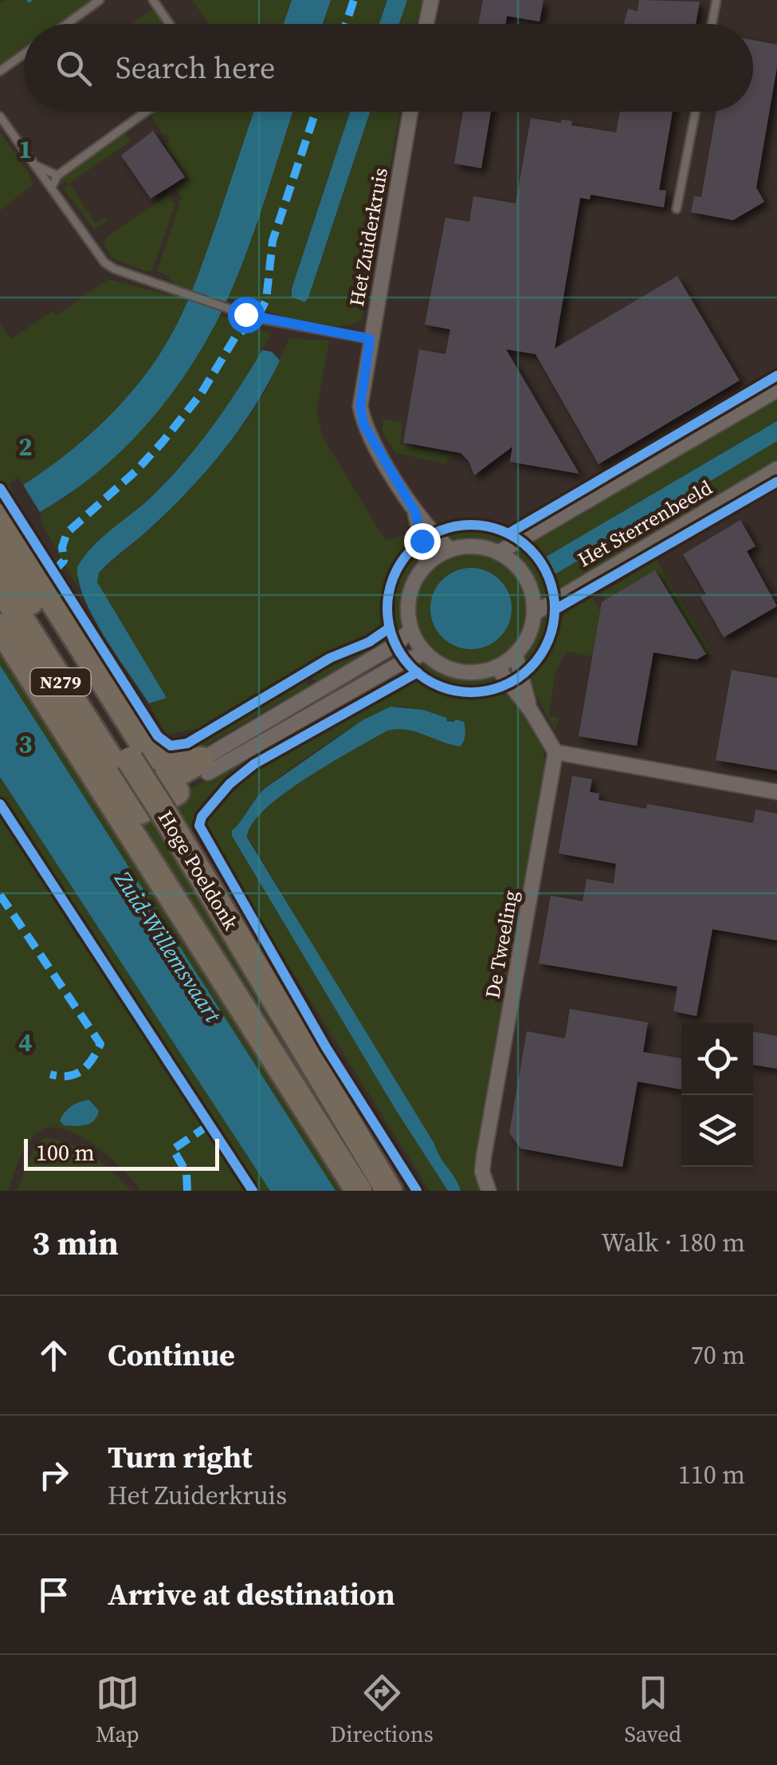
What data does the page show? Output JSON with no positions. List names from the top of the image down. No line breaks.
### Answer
{"streets":{"highway":["N279","Hoge Poeldonk"],"street":["Het Zuiderkruis","Het Sterrenbeeld","De Tweeling"]},"crossings":[["Het Zuiderkruis","Het Sterrenbeeld"],["N279","Hoge Poeldonk"]],"water":["Zuid-Willemsvaart"],"scale_bar":"100 m","page":{"search":"Search here","scale":"100 m","heading":["3 min","Walk · 180 m"],"list":[["Continue","70 m"],["Turn right","Het Zuiderkruis","110 m"],"Arrive at destination"],"nav":["Map","Directions","Saved"]},"grid":{"rows":["1","2","3","4"]}}
